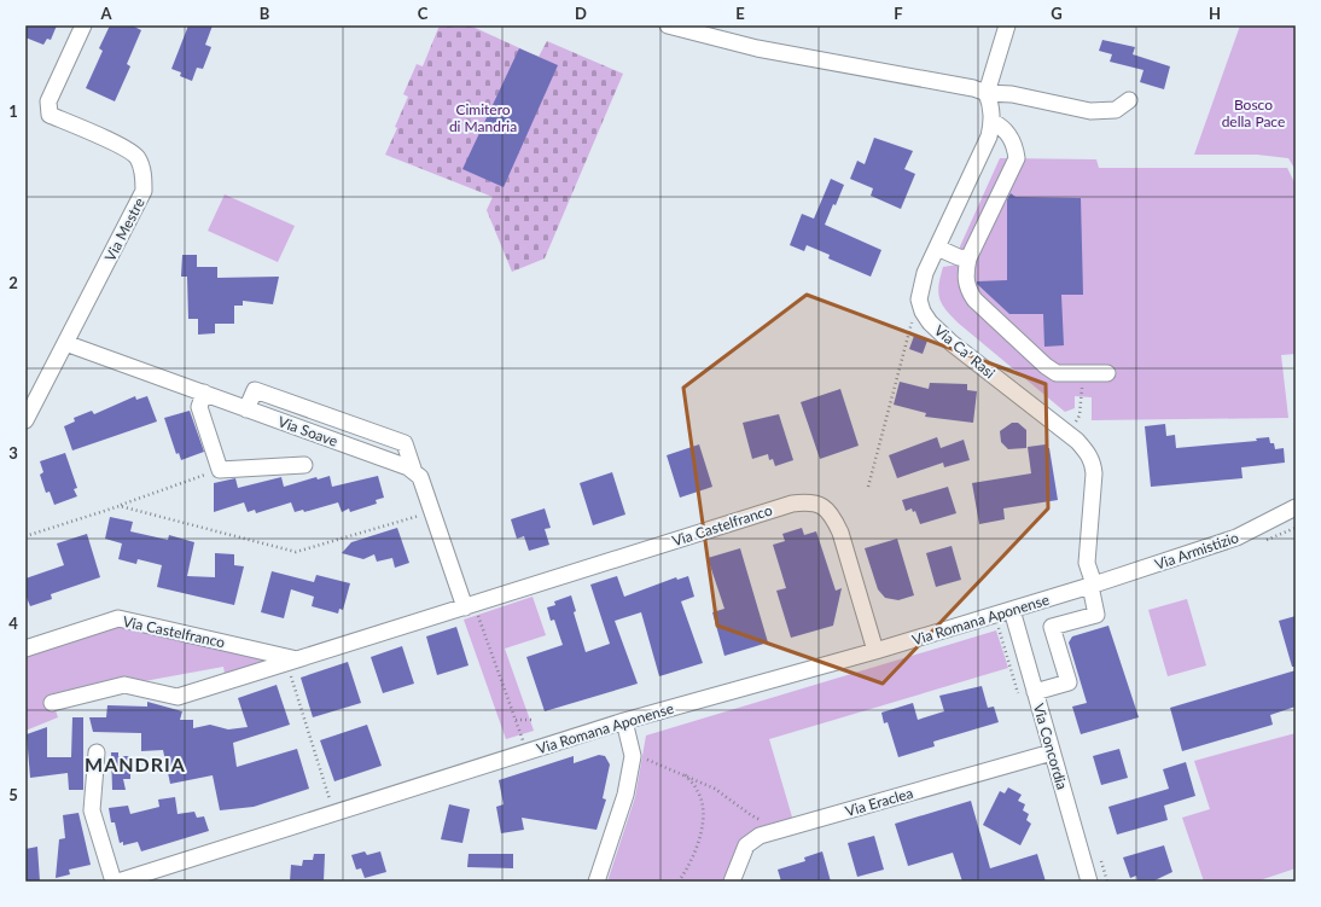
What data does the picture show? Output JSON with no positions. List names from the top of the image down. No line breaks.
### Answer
{"streets":{"street":["Via Mestre","Via Ca' Rasi","Via Soave","Via Castelfranco","Via Armistizio","Via Romana Aponense","Via Concordia","Via Eraclea"]},"crossings":[["Via Mestre","Via Soave"],["Via Ca' Rasi","Via Armistizio"],["Via Ca' Rasi","Via Romana Aponense"],["Via Ca' Rasi","Via Concordia"],["Via Soave","Via Castelfranco"],["Via Castelfranco","Via Romana Aponense"],["Via Armistizio","Via Romana Aponense"],["Via Romana Aponense","Via Concordia"],["Via Concordia","Via Eraclea"]],"districts":["MANDRIA"],"parks":["Bosco della Pace","Cimitero di Mandria"],"grid":{"columns":["A","B","C","D","E","F","G","H"],"rows":["1","2","3","4","5"]}}
